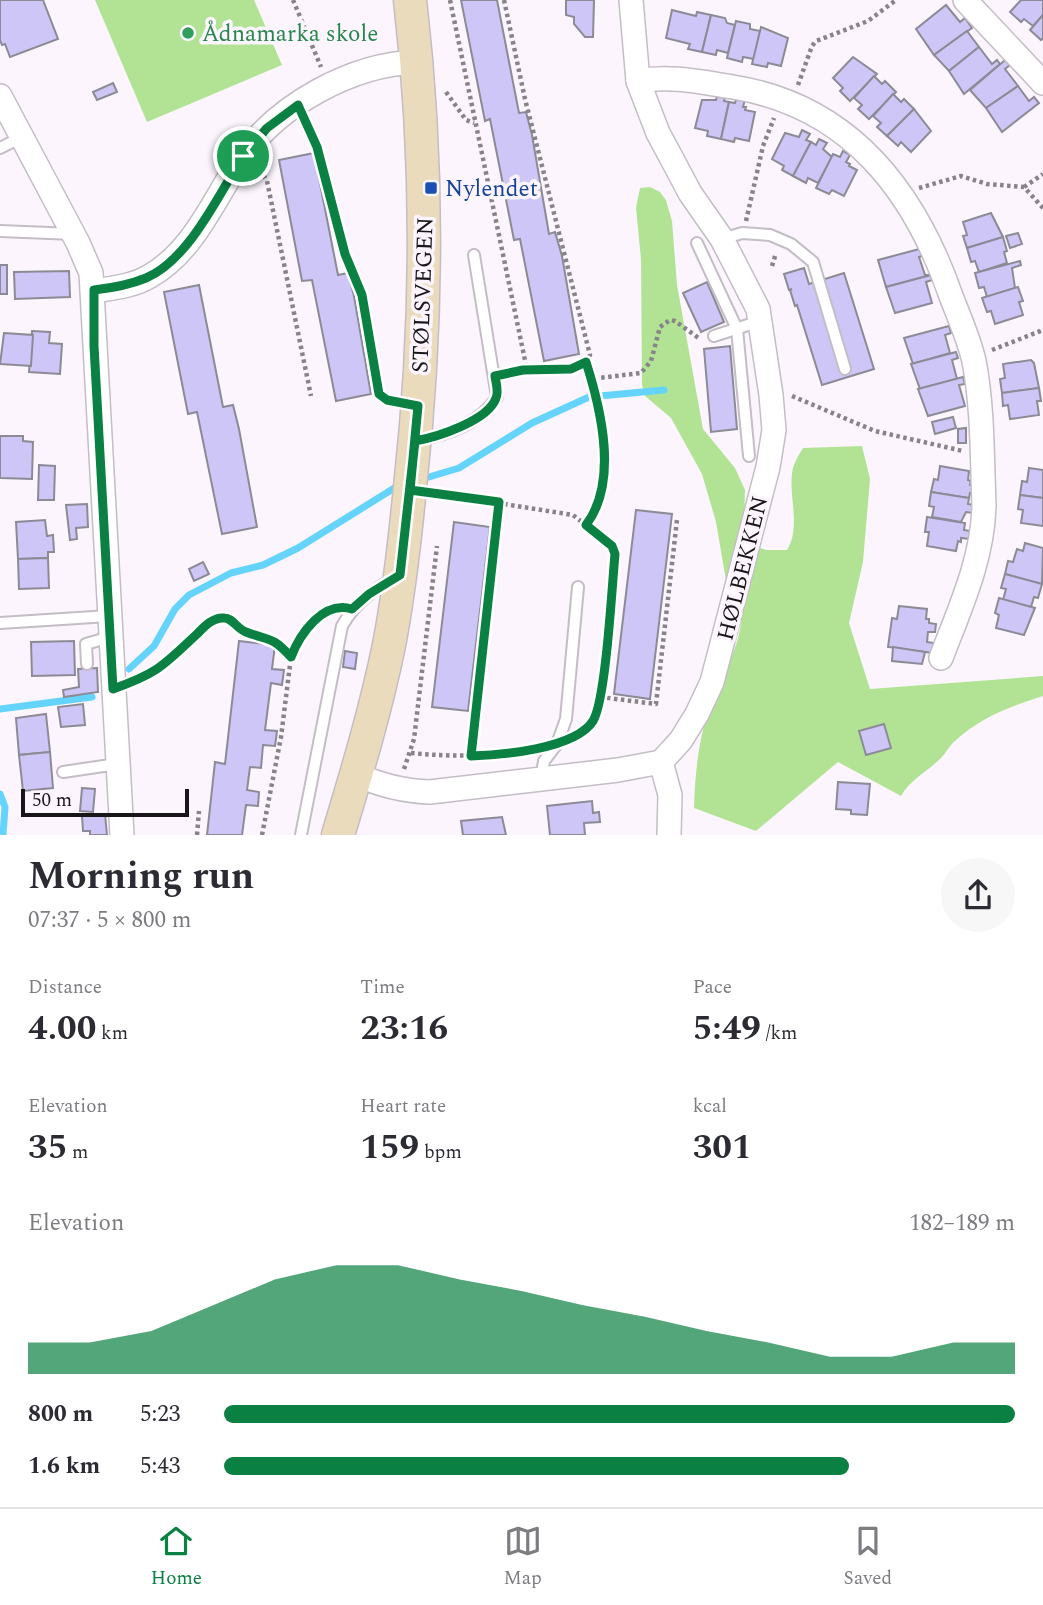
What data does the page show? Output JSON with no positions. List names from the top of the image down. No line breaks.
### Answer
{"streets":{"street":["STØLSVEGEN","HØLBEKKEN"]},"places":{"other":["Ådnamarka skole"],"transit":["Nylendet"]},"scale_bar":"50 m","page":{"scale":"50 m","heading":["Morning run","07:37 · 5 × 800 m"],"stats":[["Distance","4.00 km"],["Time","23:16"],["Pace","5:49 /km"],["Elevation","35 m"],["Heart rate","159 bpm"],["kcal","301"]],"chart":["Elevation","182–189 m"],"list":[{"name":"800 m","note":"5:23"},{"name":"1.6 km","note":"5:43"}],"tabs":["Home","Map","Saved"]}}
